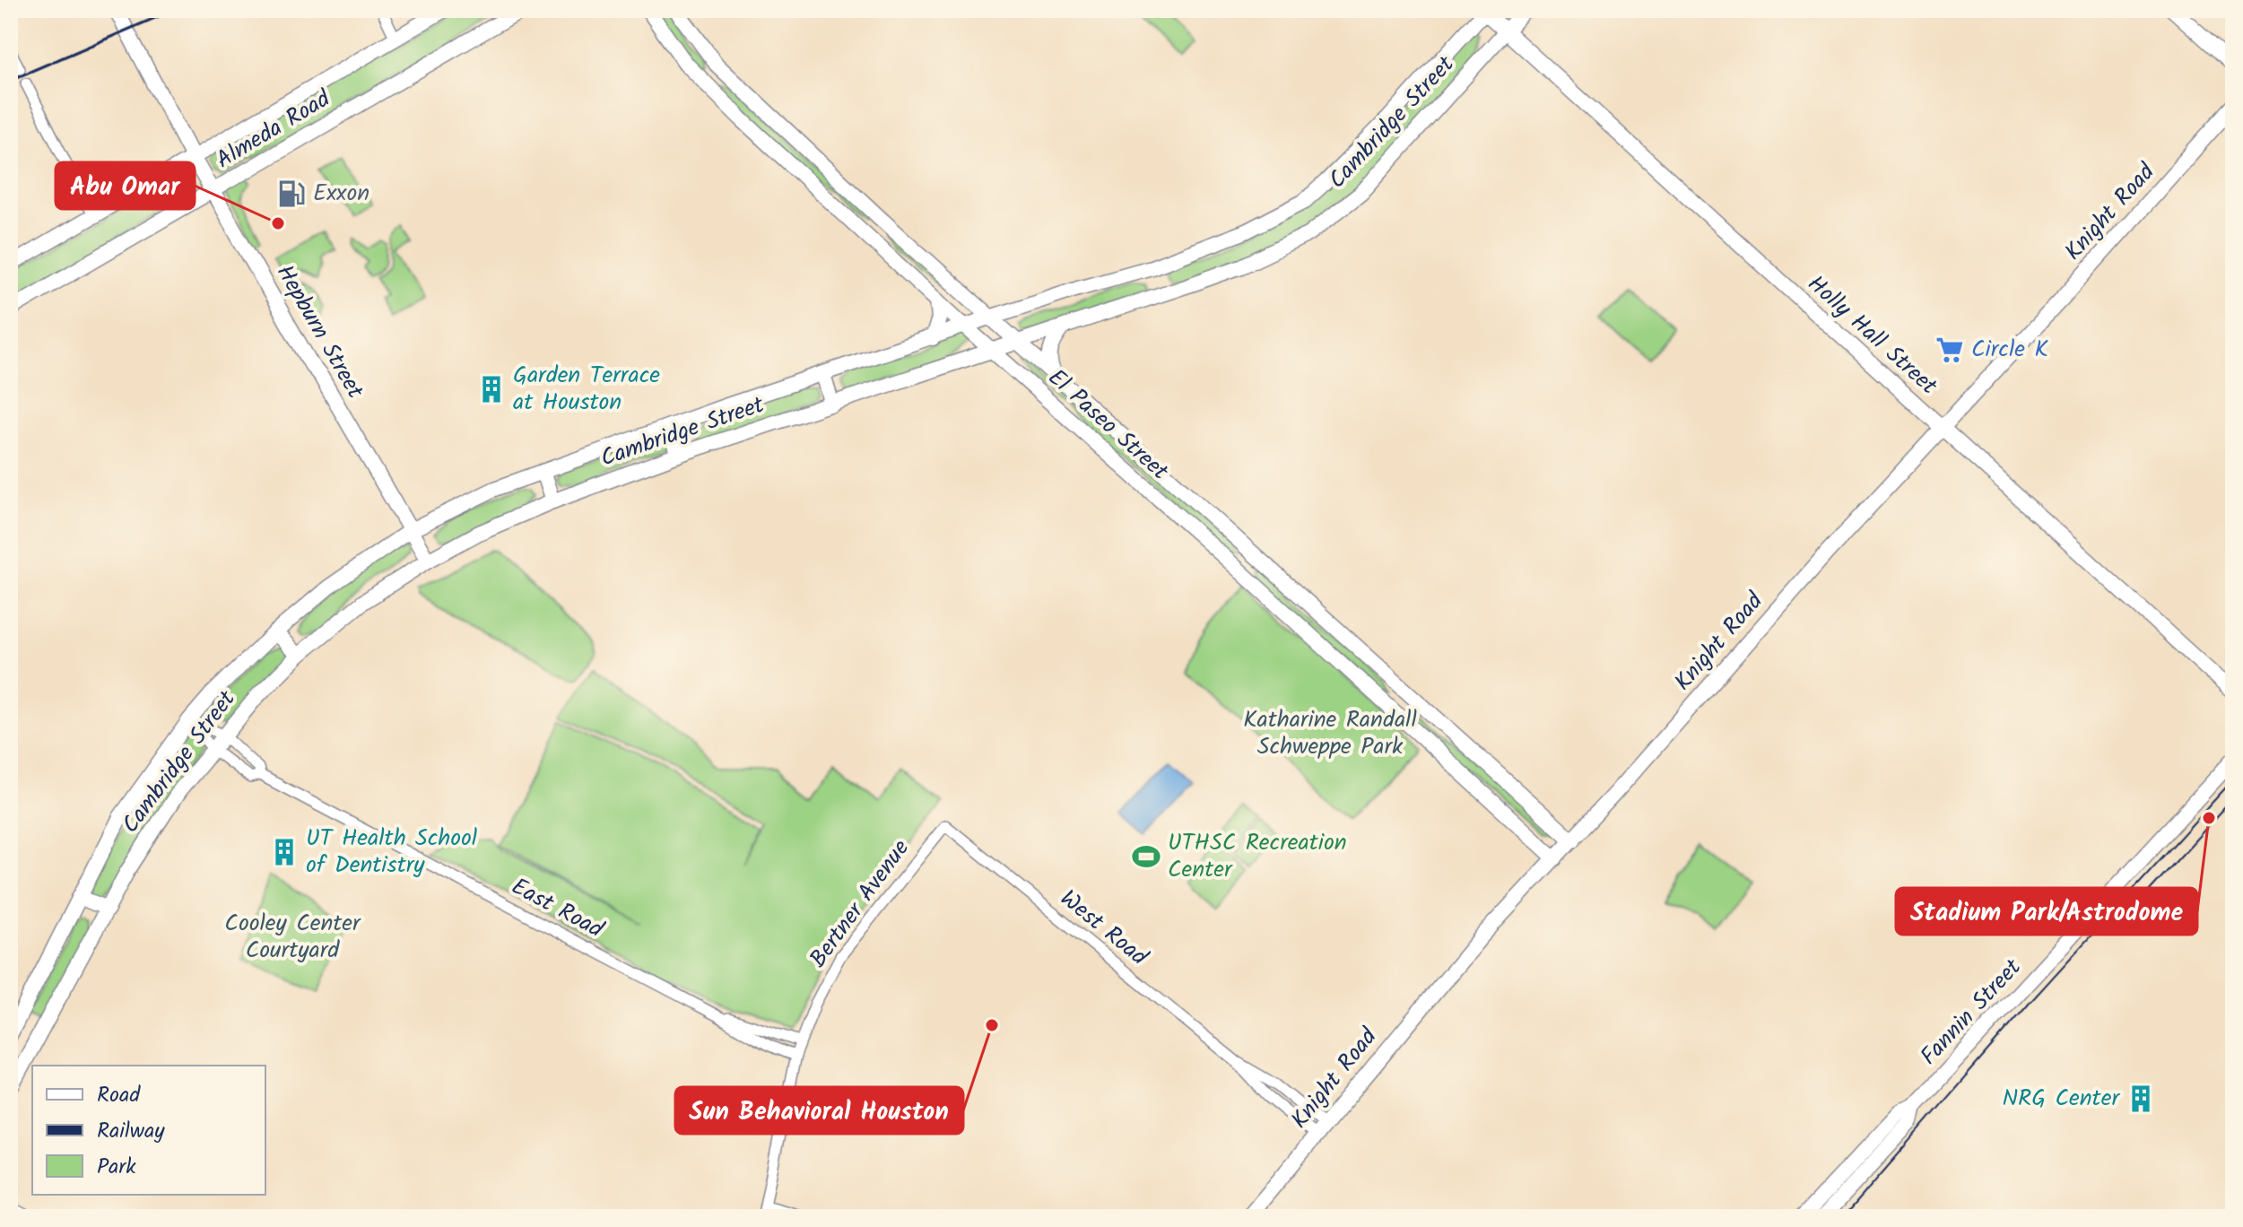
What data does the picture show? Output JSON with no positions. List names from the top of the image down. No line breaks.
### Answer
{"streets":{"street":["Cambridge Street","Almeda Road","Knight Road","Hepburn Street","Holly Hall Street","El Paseo Street","Bertner Avenue","East Road","West Road","Fannin Street"]},"crossings":[["Cambridge Street","Hepburn Street"],["Cambridge Street","Holly Hall Street"],["Cambridge Street","El Paseo Street"],["Cambridge Street","East Road"],["Almeda Road","Hepburn Street"],["Knight Road","Holly Hall Street"],["Knight Road","El Paseo Street"],["Knight Road","West Road"],["Bertner Avenue","East Road"],["Bertner Avenue","West Road"]],"parks":["Katharine Randall Schweppe Park","Cooley Center Courtyard"],"places":{"fuel station":["Exxon"],"other":["Abu Omar","Stadium Park/Astrodome","Sun Behavioral Houston"],"supermarket":["Circle K"],"building":["Garden Terrace at Houston","UT Health School of Dentistry","NRG Center"],"sports":["UTHSC Recreation Center"]},"legend":["Road","Railway","Park"]}
